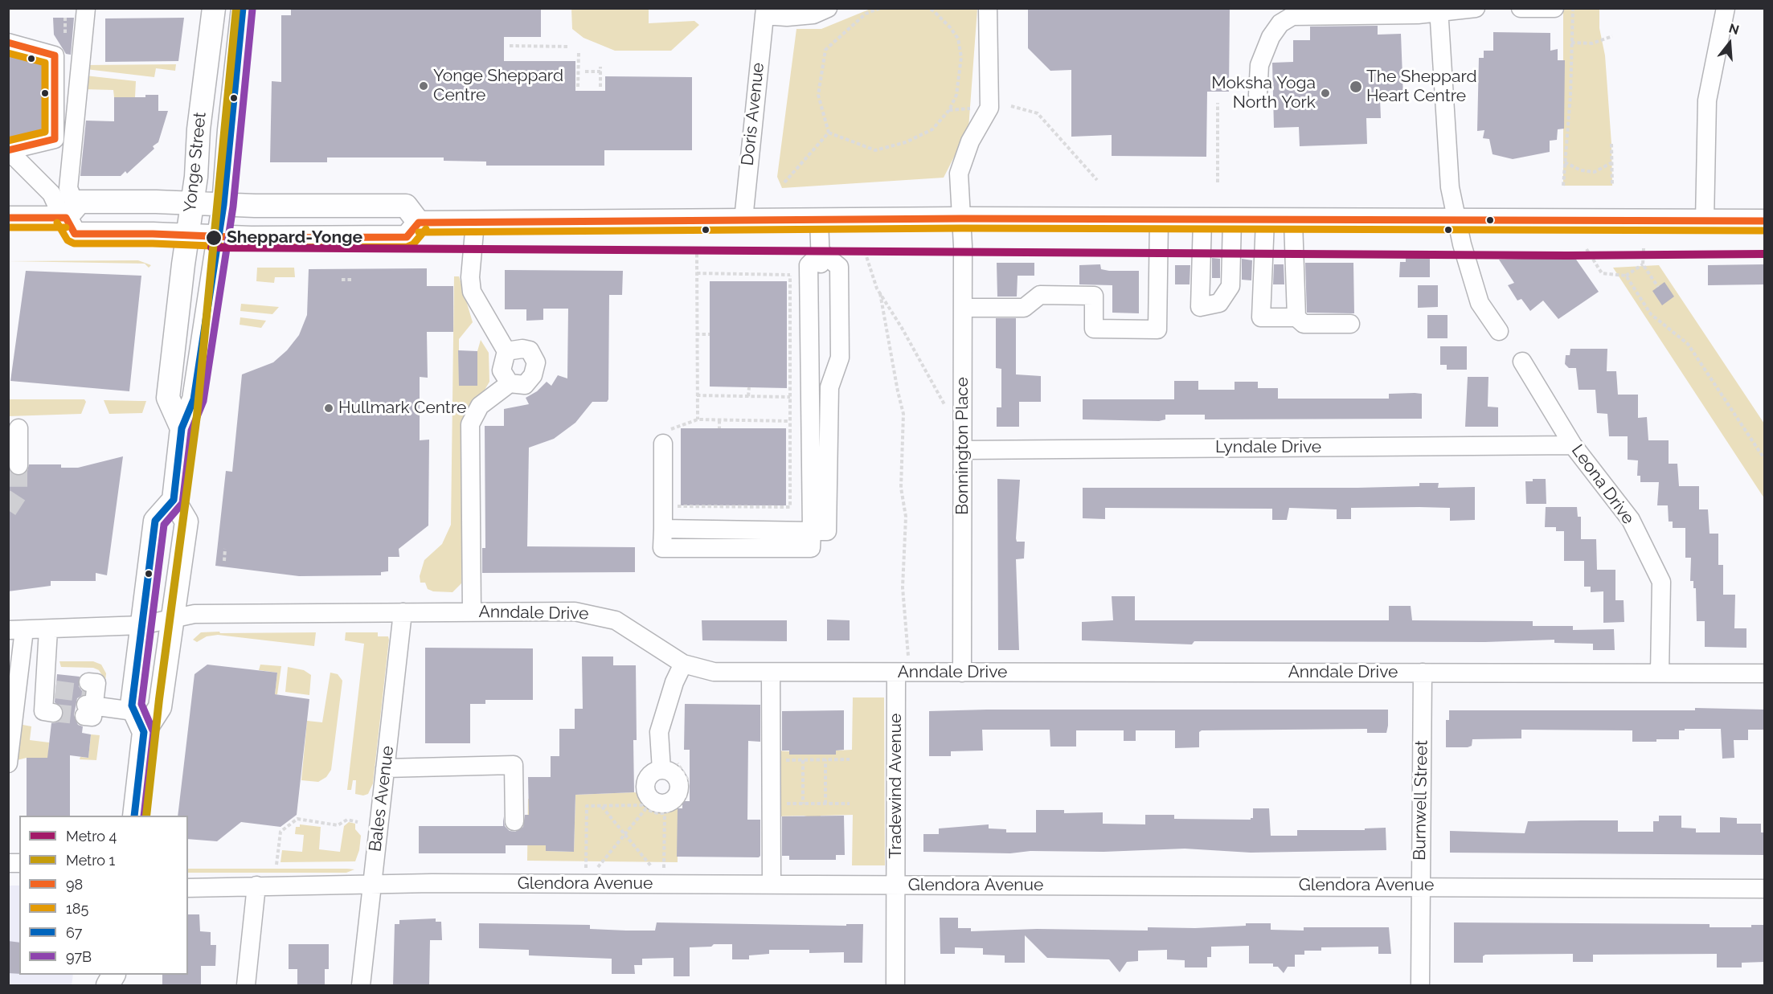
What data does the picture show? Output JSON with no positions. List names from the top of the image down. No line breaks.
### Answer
{"streets":{"main road":["Yonge Street"],"street":["Doris Avenue","Bonnington Place","Lyndale Drive","Leona Drive","Anndale Drive","Tradewind Avenue","Bales Avenue","Burnwell Street","Glendora Avenue"]},"crossings":[["Bonnington Place","Lyndale Drive"],["Bonnington Place","Anndale Drive"],["Lyndale Drive","Leona Drive"],["Leona Drive","Anndale Drive"],["Anndale Drive","Tradewind Avenue"],["Anndale Drive","Bales Avenue"],["Anndale Drive","Burnwell Street"],["Tradewind Avenue","Glendora Avenue"],["Bales Avenue","Glendora Avenue"],["Burnwell Street","Glendora Avenue"]],"places":["Yonge Sheppard Centre","The Sheppard Heart Centre","Moksha Yoga North York","Sheppard-Yonge","Hullmark Centre"],"lines":["metro line 1","transit line 67","transit line 97B","transit line 98","transit line 185","metro line 4"],"legend":["Metro 4","Metro 1","98","185","67","97B"],"north":"top"}
